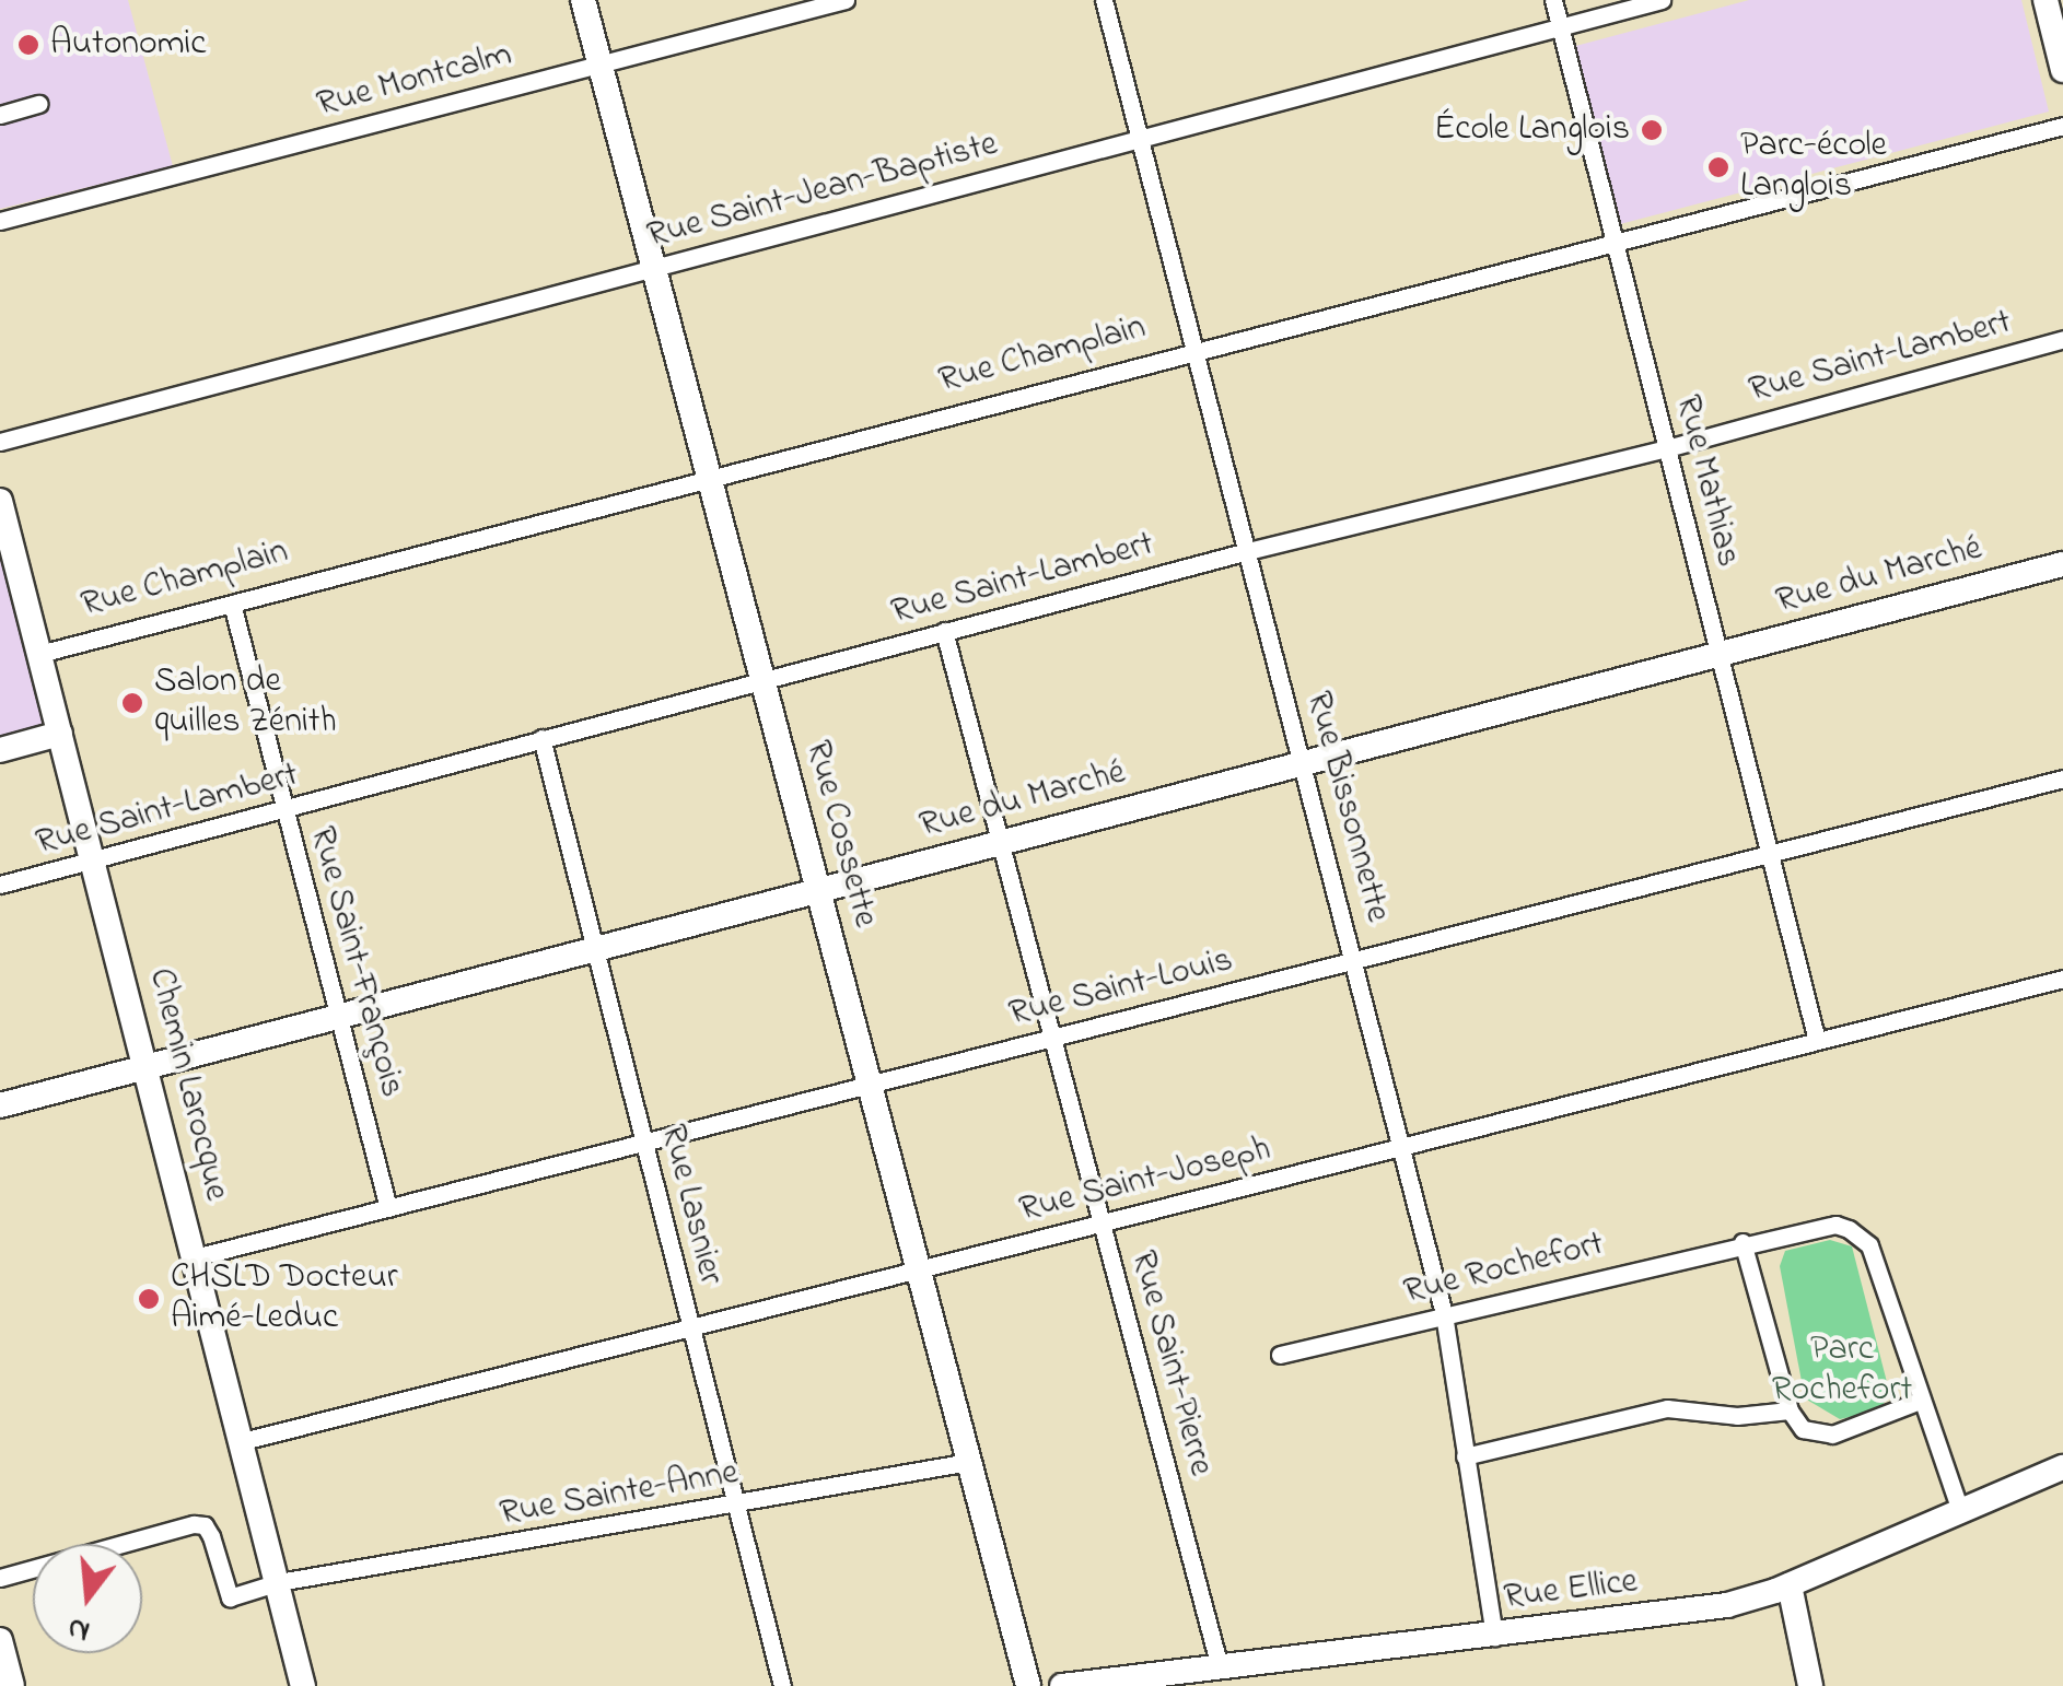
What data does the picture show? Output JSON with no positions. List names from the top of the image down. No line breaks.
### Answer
{"streets":{"street":["Rue Montcalm","Rue Saint-Jean-Baptiste","Rue Champlain","Rue Saint-Lambert","Rue Mathias","Rue du Marché","Rue Bissonnette","Rue Cossette","Rue Saint-François","Rue Saint-Louis","Chemin Larocque","Rue Saint-Joseph","Rue Lasnier","Rue Rochefort","Rue Saint-Pierre","Rue Sainte-Anne","Rue Ellice"]},"crossings":[["Rue Montcalm","Rue Cossette"],["Rue Saint-Jean-Baptiste","Rue Mathias"],["Rue Saint-Jean-Baptiste","Rue Bissonnette"],["Rue Saint-Jean-Baptiste","Rue Cossette"],["Rue Champlain","Rue Mathias"],["Rue Champlain","Rue Bissonnette"],["Rue Champlain","Rue Cossette"],["Rue Champlain","Rue Saint-François"],["Rue Champlain","Chemin Larocque"],["Rue Saint-Lambert","Rue Mathias"],["Rue Saint-Lambert","Rue Bissonnette"],["Rue Saint-Lambert","Rue Cossette"],["Rue Saint-Lambert","Rue Saint-François"],["Rue Saint-Lambert","Chemin Larocque"],["Rue Saint-Lambert","Rue Lasnier"],["Rue Saint-Lambert","Rue Saint-Pierre"],["Rue Mathias","Rue du Marché"],["Rue Mathias","Rue Saint-Louis"],["Rue Mathias","Rue Saint-Joseph"],["Rue du Marché","Rue Bissonnette"],["Rue du Marché","Rue Cossette"],["Rue du Marché","Rue Saint-François"],["Rue du Marché","Chemin Larocque"],["Rue du Marché","Rue Lasnier"],["Rue du Marché","Rue Saint-Pierre"],["Rue Bissonnette","Rue Saint-Louis"],["Rue Bissonnette","Rue Saint-Joseph"],["Rue Bissonnette","Rue Rochefort"],["Rue Bissonnette","Rue Ellice"],["Rue Cossette","Rue Saint-Louis"],["Rue Cossette","Rue Saint-Joseph"],["Rue Cossette","Rue Sainte-Anne"],["Rue Saint-François","Rue Saint-Louis"],["Rue Saint-Louis","Chemin Larocque"],["Rue Saint-Louis","Rue Lasnier"],["Rue Saint-Louis","Rue Saint-Pierre"],["Chemin Larocque","Rue Saint-Joseph"],["Chemin Larocque","Rue Sainte-Anne"],["Rue Saint-Joseph","Rue Lasnier"],["Rue Saint-Joseph","Rue Saint-Pierre"],["Rue Lasnier","Rue Sainte-Anne"],["Rue Rochefort","Rue Ellice"],["Rue Saint-Pierre","Rue Ellice"]],"parks":["Parc Rochefort"],"places":["Autonomic","École Langlois","Parc-école Langlois","Salon de quilles Zénith","CHSLD Docteur Aimé-Leduc"],"north":"bottom"}
